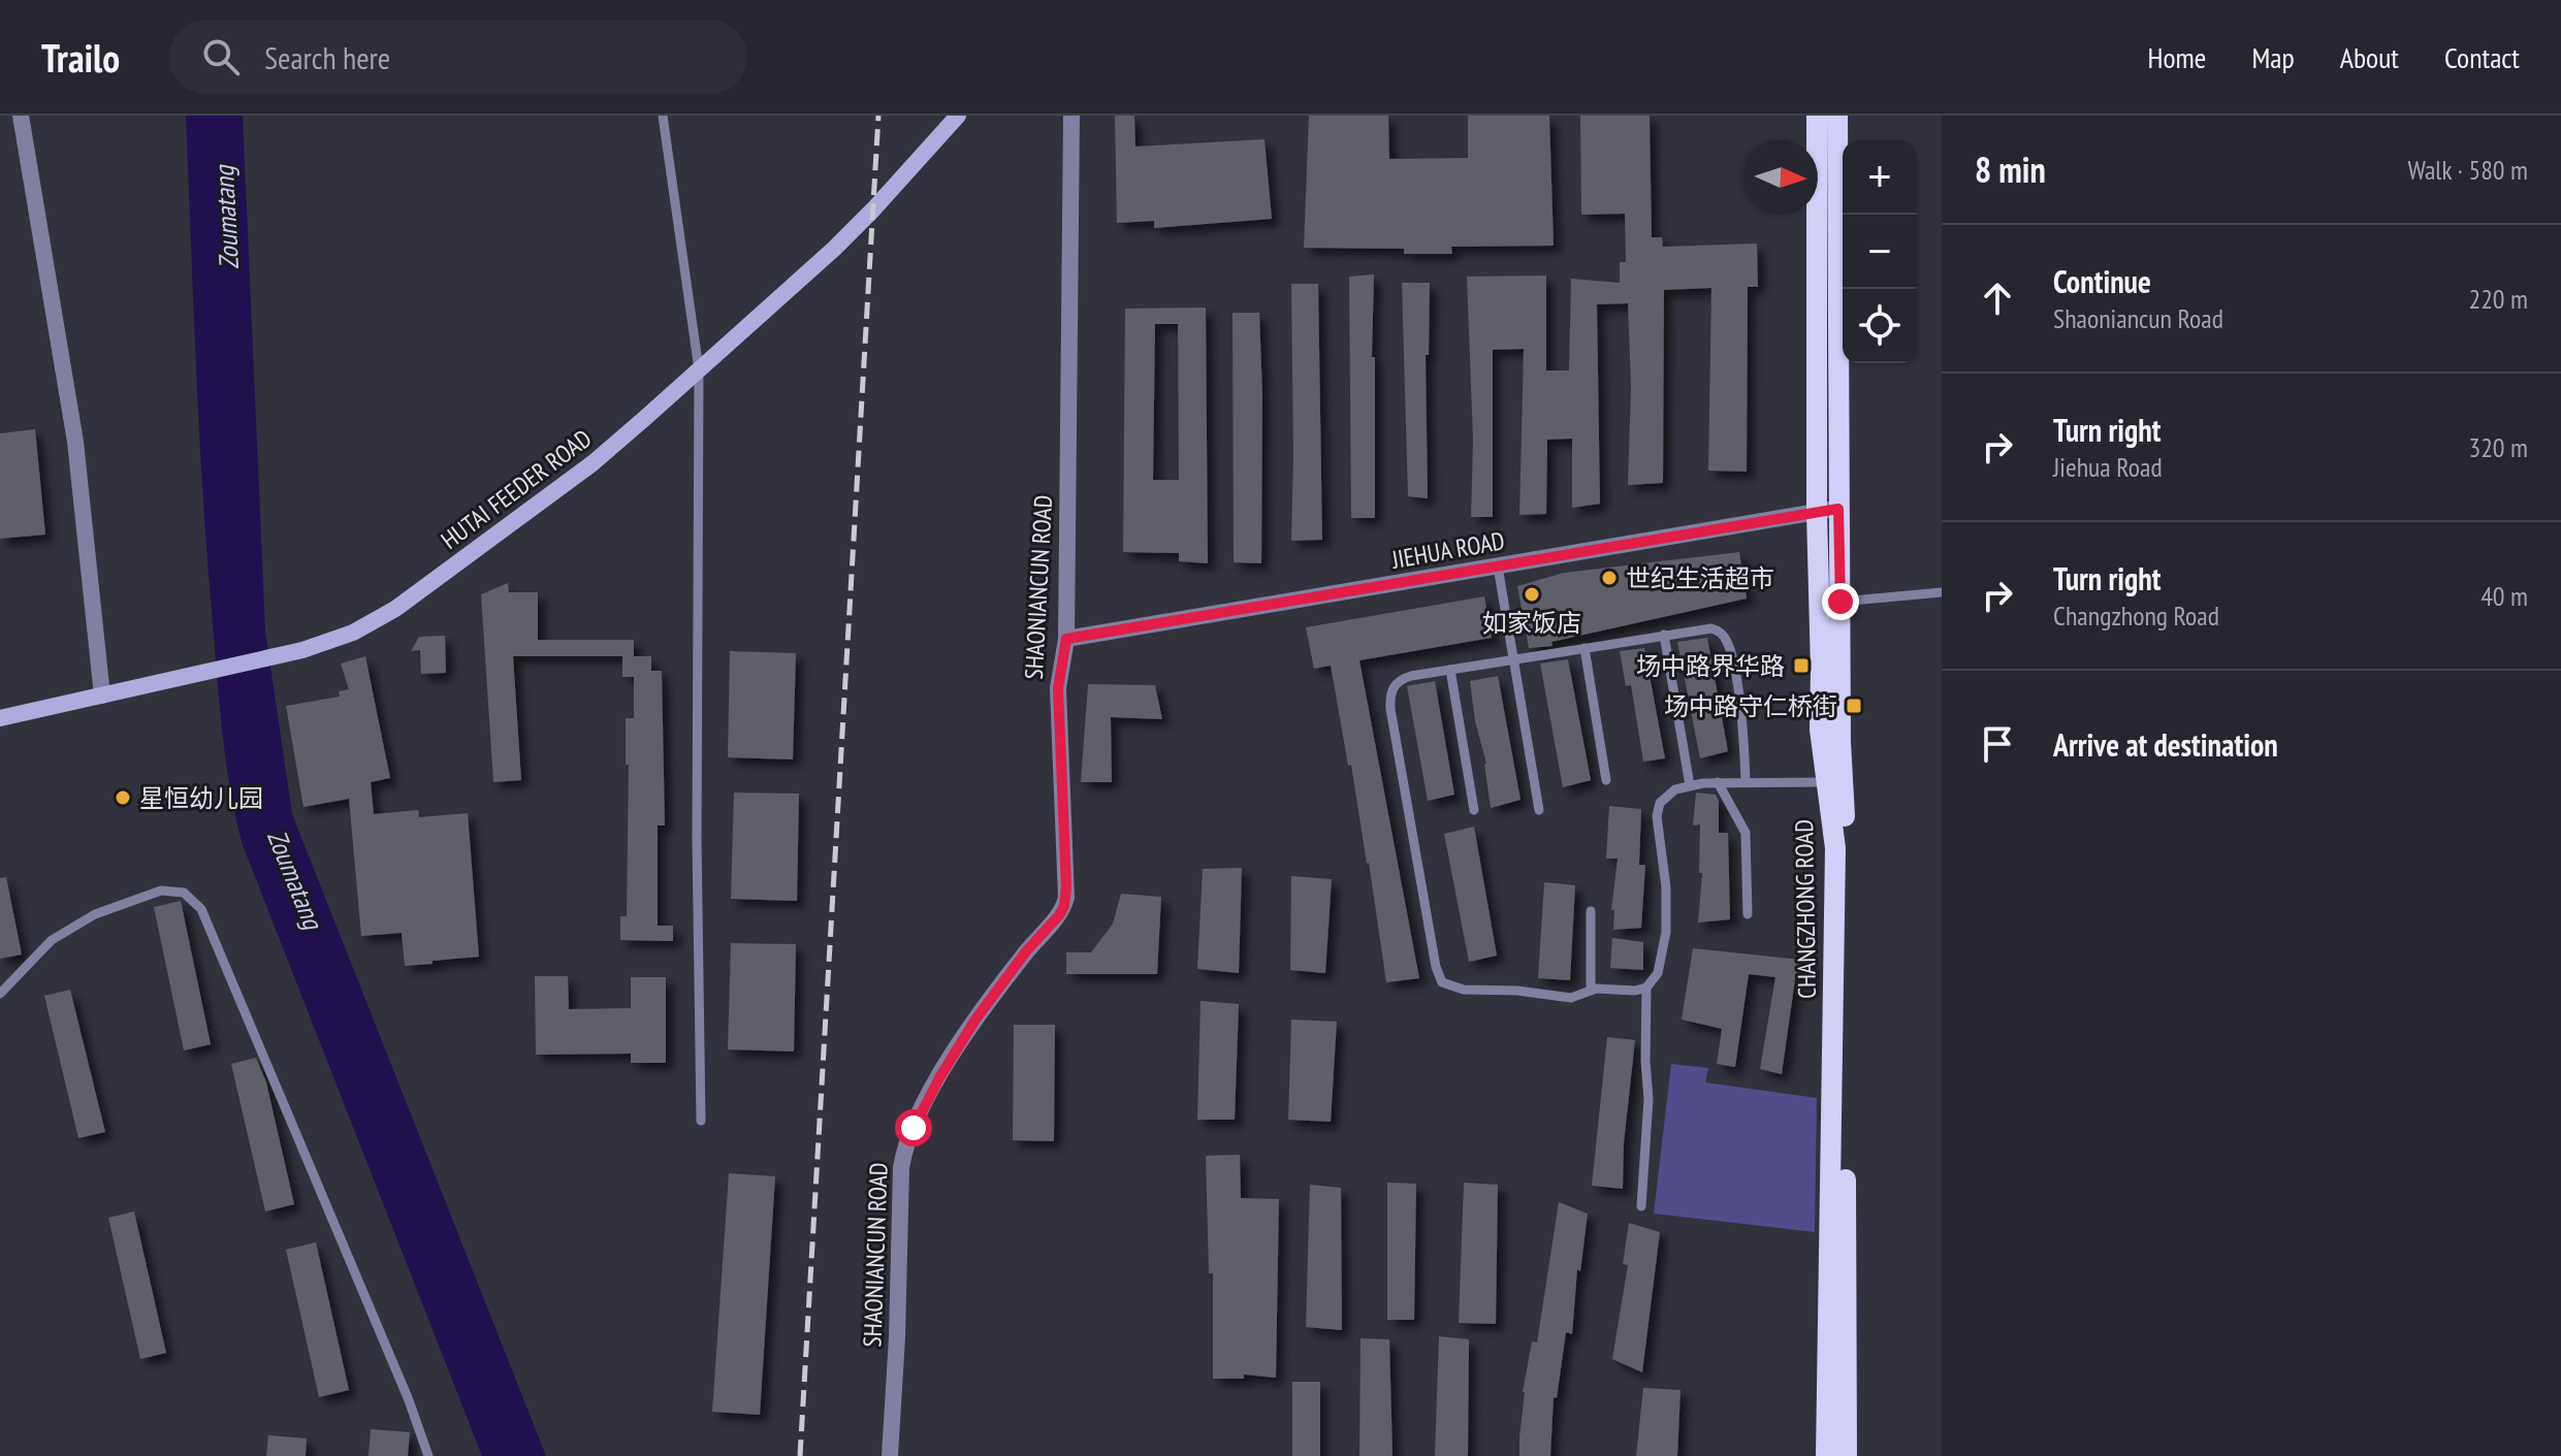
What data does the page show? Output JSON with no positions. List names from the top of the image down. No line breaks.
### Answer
{"streets":{"main road":["CHANGZHONG ROAD"],"street":["HUTAI FEEDER ROAD","JIEHUA ROAD","SHAONIANCUN ROAD"]},"crossings":[["JIEHUA ROAD","SHAONIANCUN ROAD"],["JIEHUA ROAD","CHANGZHONG ROAD"]],"water":["Zoumatang"],"places":{"other":["世纪生活超市","如家饭店","星恒幼儿园"],"transit":["场中路界华路","场中路守仁桥街"]},"north":"right","page":{"header":"Trailo","search":"Search here","nav":["Home","Map","About","Contact"],"heading":["8 min","Walk · 580 m"],"map_buttons":["+","−"],"list":[["Continue","Shaoniancun Road","220 m"],["Turn right","Jiehua Road","320 m"],["Turn right","Changzhong Road","40 m"],"Arrive at destination"]}}
